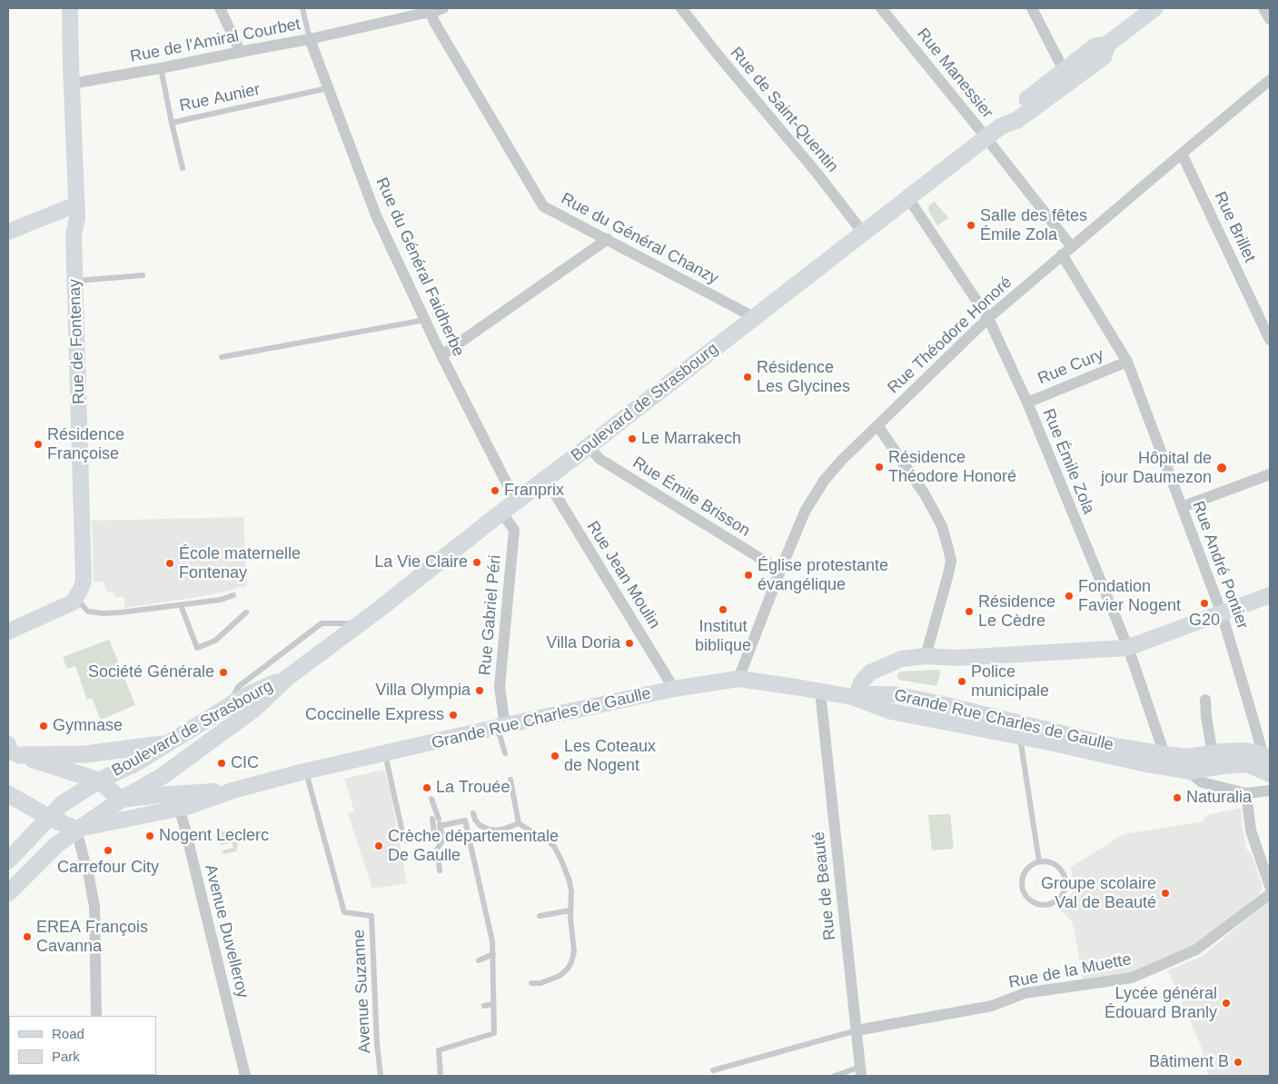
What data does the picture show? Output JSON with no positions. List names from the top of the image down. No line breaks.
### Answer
{"streets":{"main road":["Rue de Fontenay","Boulevard de Strasbourg","Grande Rue Charles de Gaulle"],"street":["Rue de l'Amiral Courbet","Rue Manessier","Rue de Saint-Quentin","Rue Brillet","Rue du Général Chanzy","Rue du Général Faidherbe","Rue Théodore Honoré","Rue Cury","Rue Émile Zola","Rue Émile Brisson","Rue André Pontier","Rue Jean Moulin","Rue Gabriel Péri","Rue de Beauté","Avenue Duvelleroy","Rue de la Muette"],"lane":["Rue Aunier","Avenue Suzanne"]},"crossings":[["Rue de l'Amiral Courbet","Rue Aunier"],["Rue de l'Amiral Courbet","Rue du Général Chanzy"],["Rue de l'Amiral Courbet","Rue du Général Faidherbe"],["Rue de l'Amiral Courbet","Rue de Fontenay"],["Rue Manessier","Rue Théodore Honoré"],["Rue Manessier","Boulevard de Strasbourg"],["Rue Aunier","Rue du Général Faidherbe"],["Rue de Saint-Quentin","Boulevard de Strasbourg"],["Rue Brillet","Rue Théodore Honoré"],["Rue du Général Chanzy","Boulevard de Strasbourg"],["Rue du Général Faidherbe","Boulevard de Strasbourg"],["Rue Théodore Honoré","Rue Émile Zola"],["Rue Théodore Honoré","Rue Émile Brisson"],["Rue Théodore Honoré","Rue André Pontier"],["Rue Théodore Honoré","Grande Rue Charles de Gaulle"],["Rue Cury","Rue Émile Zola"],["Rue Cury","Rue André Pontier"],["Boulevard de Strasbourg","Rue Émile Zola"],["Boulevard de Strasbourg","Rue Émile Brisson"],["Boulevard de Strasbourg","Rue Jean Moulin"],["Boulevard de Strasbourg","Rue Gabriel Péri"],["Boulevard de Strasbourg","Grande Rue Charles de Gaulle"],["Rue Émile Zola","Grande Rue Charles de Gaulle"],["Rue André Pontier","Grande Rue Charles de Gaulle"],["Rue Jean Moulin","Grande Rue Charles de Gaulle"],["Rue Gabriel Péri","Grande Rue Charles de Gaulle"],["Grande Rue Charles de Gaulle","Rue de Beauté"],["Grande Rue Charles de Gaulle","Avenue Duvelleroy"],["Grande Rue Charles de Gaulle","Avenue Suzanne"],["Rue de Beauté","Rue de la Muette"]],"places":["Salle des fêtes Émile Zola","Résidence Les Glycines","Le Marrakech","Résidence Françoise","Résidence Théodore Honoré","Hôpital de jour Daumezon","Franprix","La Vie Claire","École maternelle Fontenay","Église protestante évangélique","Fondation Favier Nogent","G20","Institut biblique","Résidence Le Cèdre","Villa Doria","Société Générale","Police municipale","Villa Olympia","Coccinelle Express","Gymnase","Les Coteaux de Nogent","CIC","La Trouée","Naturalia","Nogent Leclerc","Crèche départementale De Gaulle","Carrefour City","Groupe scolaire Val de Beauté","EREA François Cavanna","Lycée général Édouard Branly","Bâtiment B"],"legend":["Road","Park"]}
